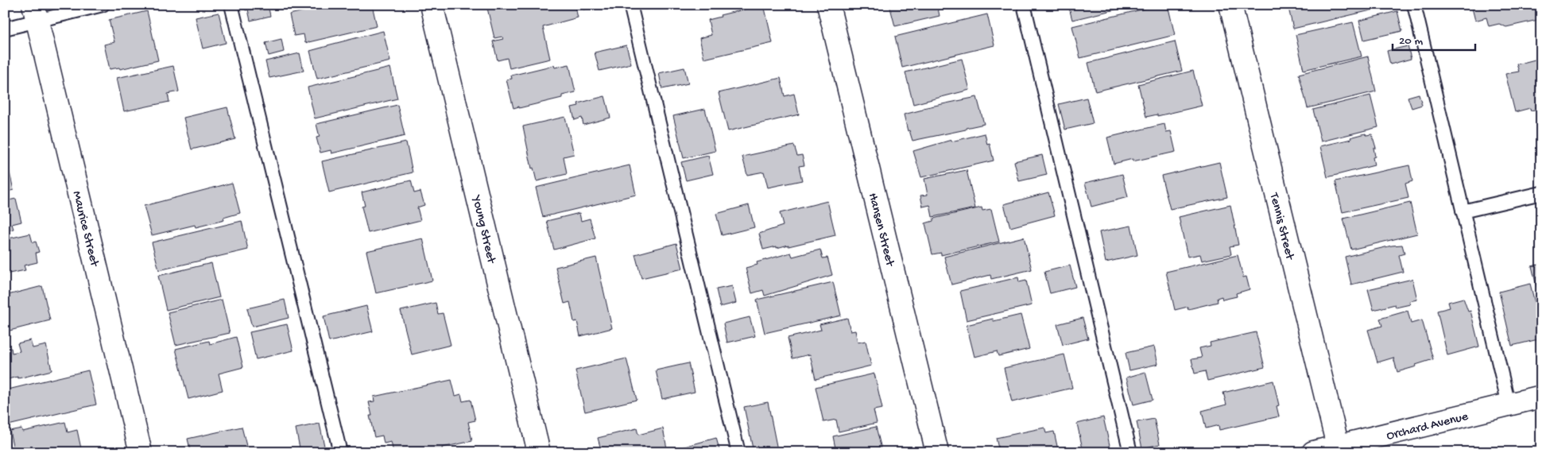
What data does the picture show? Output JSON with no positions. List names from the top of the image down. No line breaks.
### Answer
{"streets":{"street":["Tennis Street","Maurice Street","Young Street","Hansen Street","Orchard Avenue"]},"crossings":[["Tennis Street","Orchard Avenue"]],"scale_bar":"20 m"}
